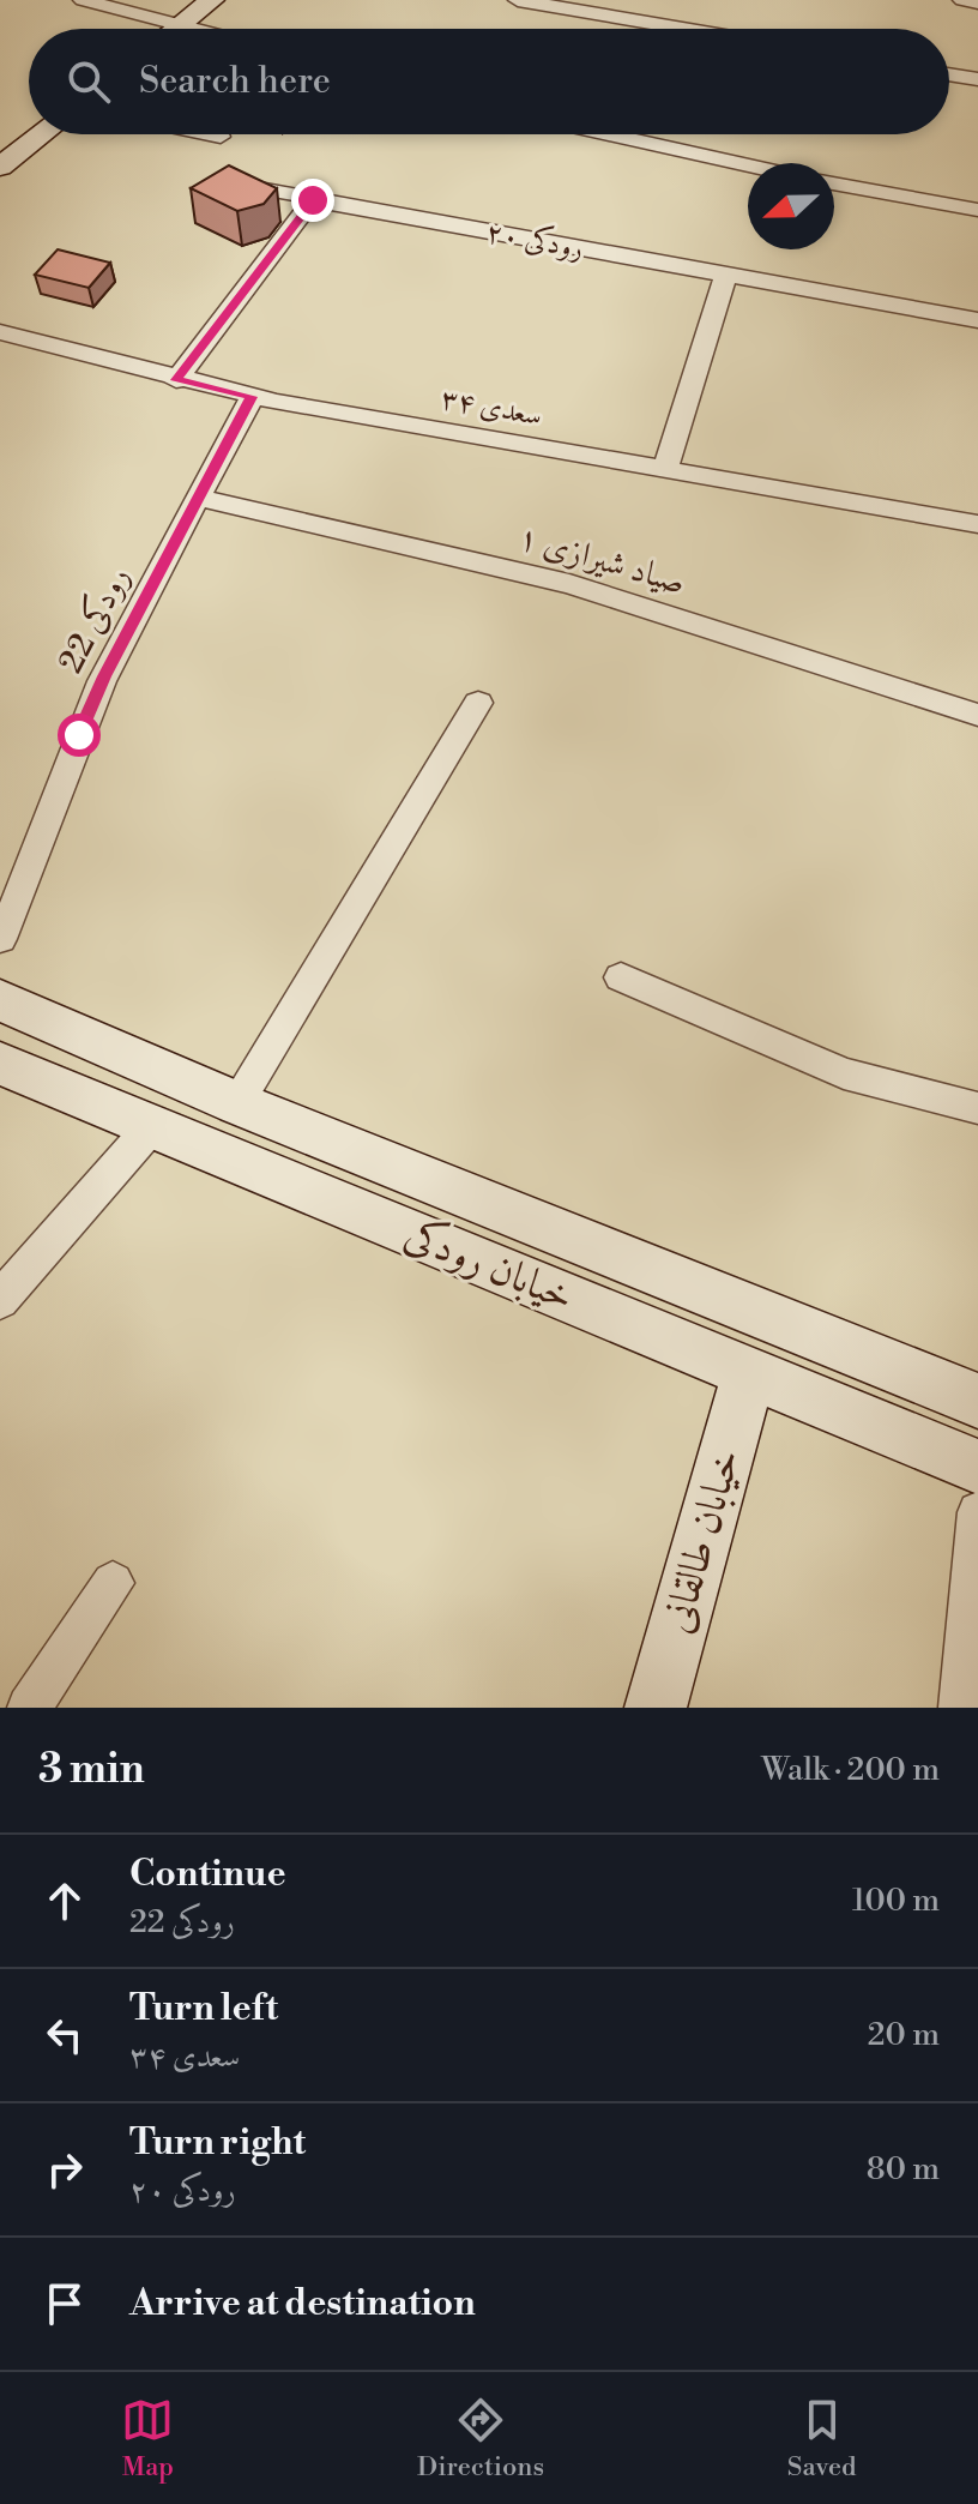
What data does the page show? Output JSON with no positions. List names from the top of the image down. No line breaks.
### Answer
{"streets":{"main road":["خیابان رودکی","خیابان طالقانی"],"street":["رودکی ۲۰","سعدی ۳۴","صیاد شیرازی ۱","رودکی 22"]},"crossings":[["سعدی ۳۴","رودکی 22"],["صیاد شیرازی ۱","رودکی 22"],["خیابان رودکی","خیابان طالقانی"]],"north":"left","page":{"search":"Search here","heading":["3 min","Walk · 200 m"],"list":[["Continue","رودکی 22","100 m"],["Turn left","سعدی ۳۴","20 m"],["Turn right","رودکی ۲۰","80 m"],"Arrive at destination"],"nav":["Map","Directions","Saved"]}}
